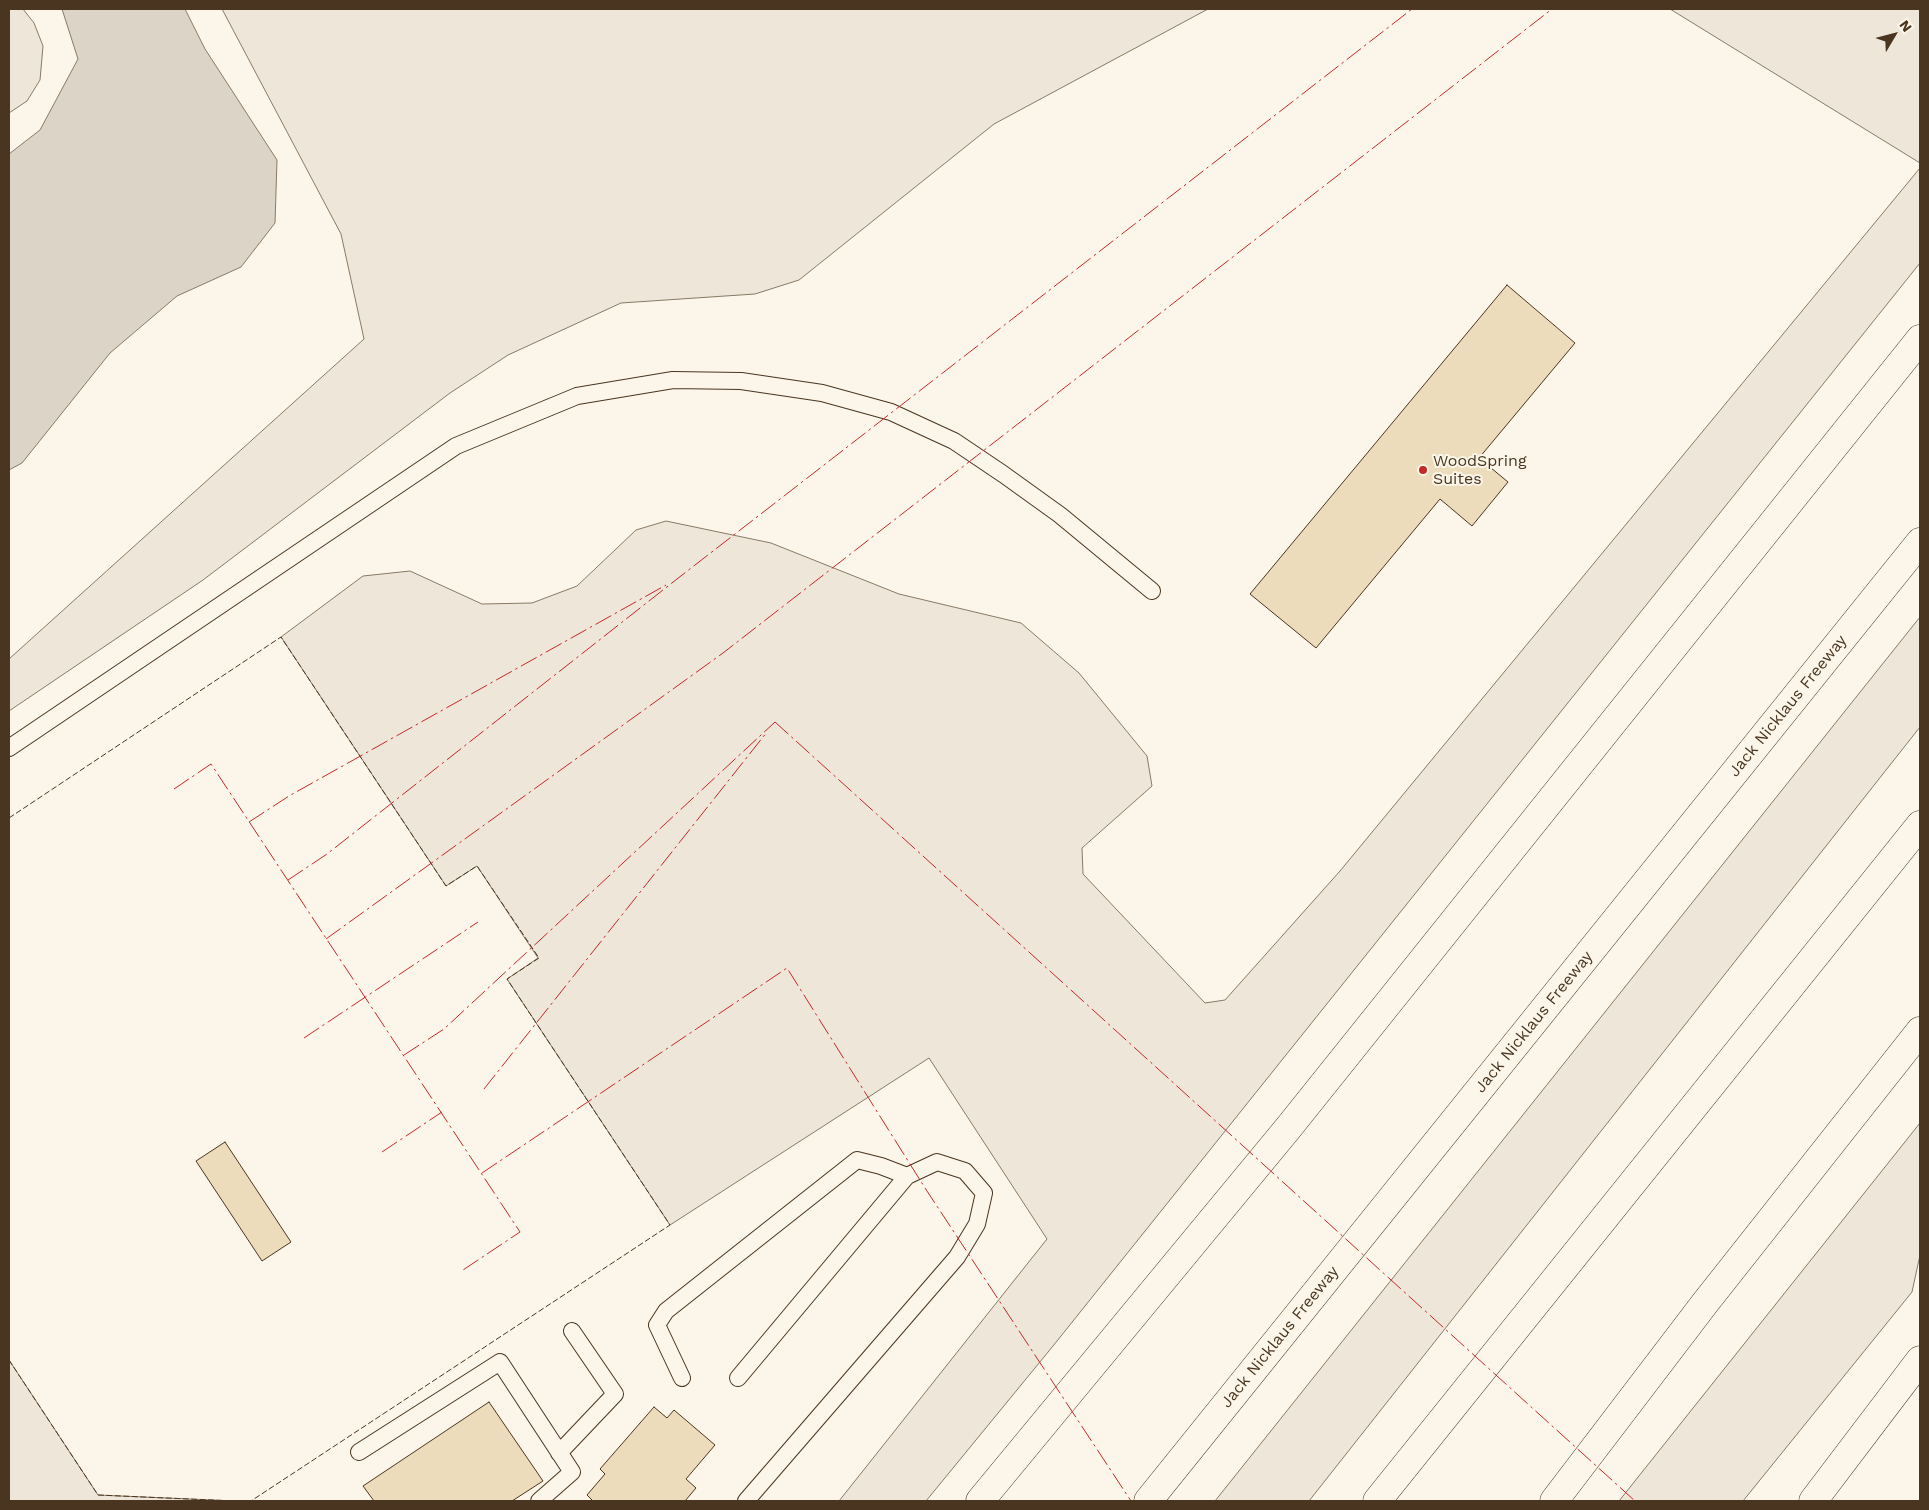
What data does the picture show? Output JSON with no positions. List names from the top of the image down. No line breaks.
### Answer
{"streets":{"main road":["Jack Nicklaus Freeway"]},"places":["WoodSpring Suites"],"north":"top right"}
